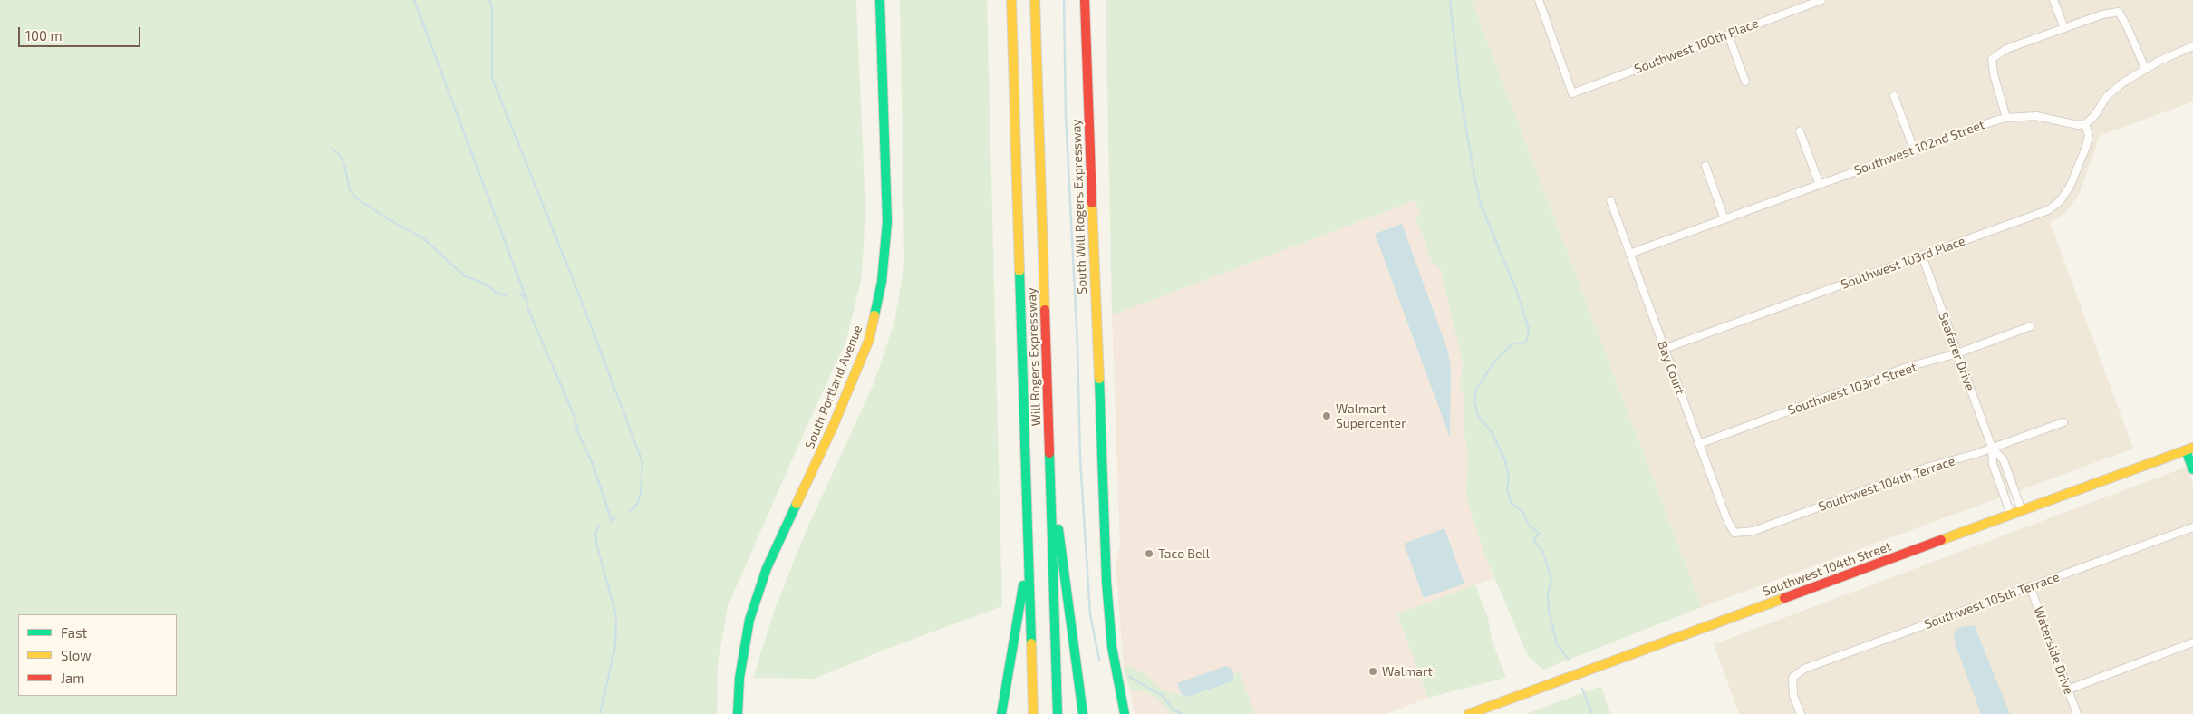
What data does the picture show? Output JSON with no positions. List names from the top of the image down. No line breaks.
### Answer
{"streets":{"main road":["South Will Rogers Expressway","Will Rogers Expressway","South Portland Avenue","Southwest 104th Street"],"street":["Southwest 100th Place","Southwest 102nd Street","Southwest 103rd Place","Seafarer Drive","Bay Court","Southwest 103rd Street","Southwest 104th Terrace","Southwest 105th Terrace","Waterside Drive"]},"crossings":[["Southwest 102nd Street","Southwest 103rd Place"],["Southwest 102nd Street","Bay Court"],["Southwest 103rd Place","Seafarer Drive"],["Southwest 103rd Place","Bay Court"],["Seafarer Drive","Southwest 103rd Street"],["Seafarer Drive","Southwest 104th Terrace"],["Seafarer Drive","Southwest 104th Street"],["Bay Court","Southwest 103rd Street"],["Bay Court","Southwest 104th Terrace"],["Southwest 105th Terrace","Waterside Drive"]],"places":["Walmart Supercenter","Taco Bell","Walmart"],"legend":["Fast","Slow","Jam"],"scale_bar":"100 m"}
